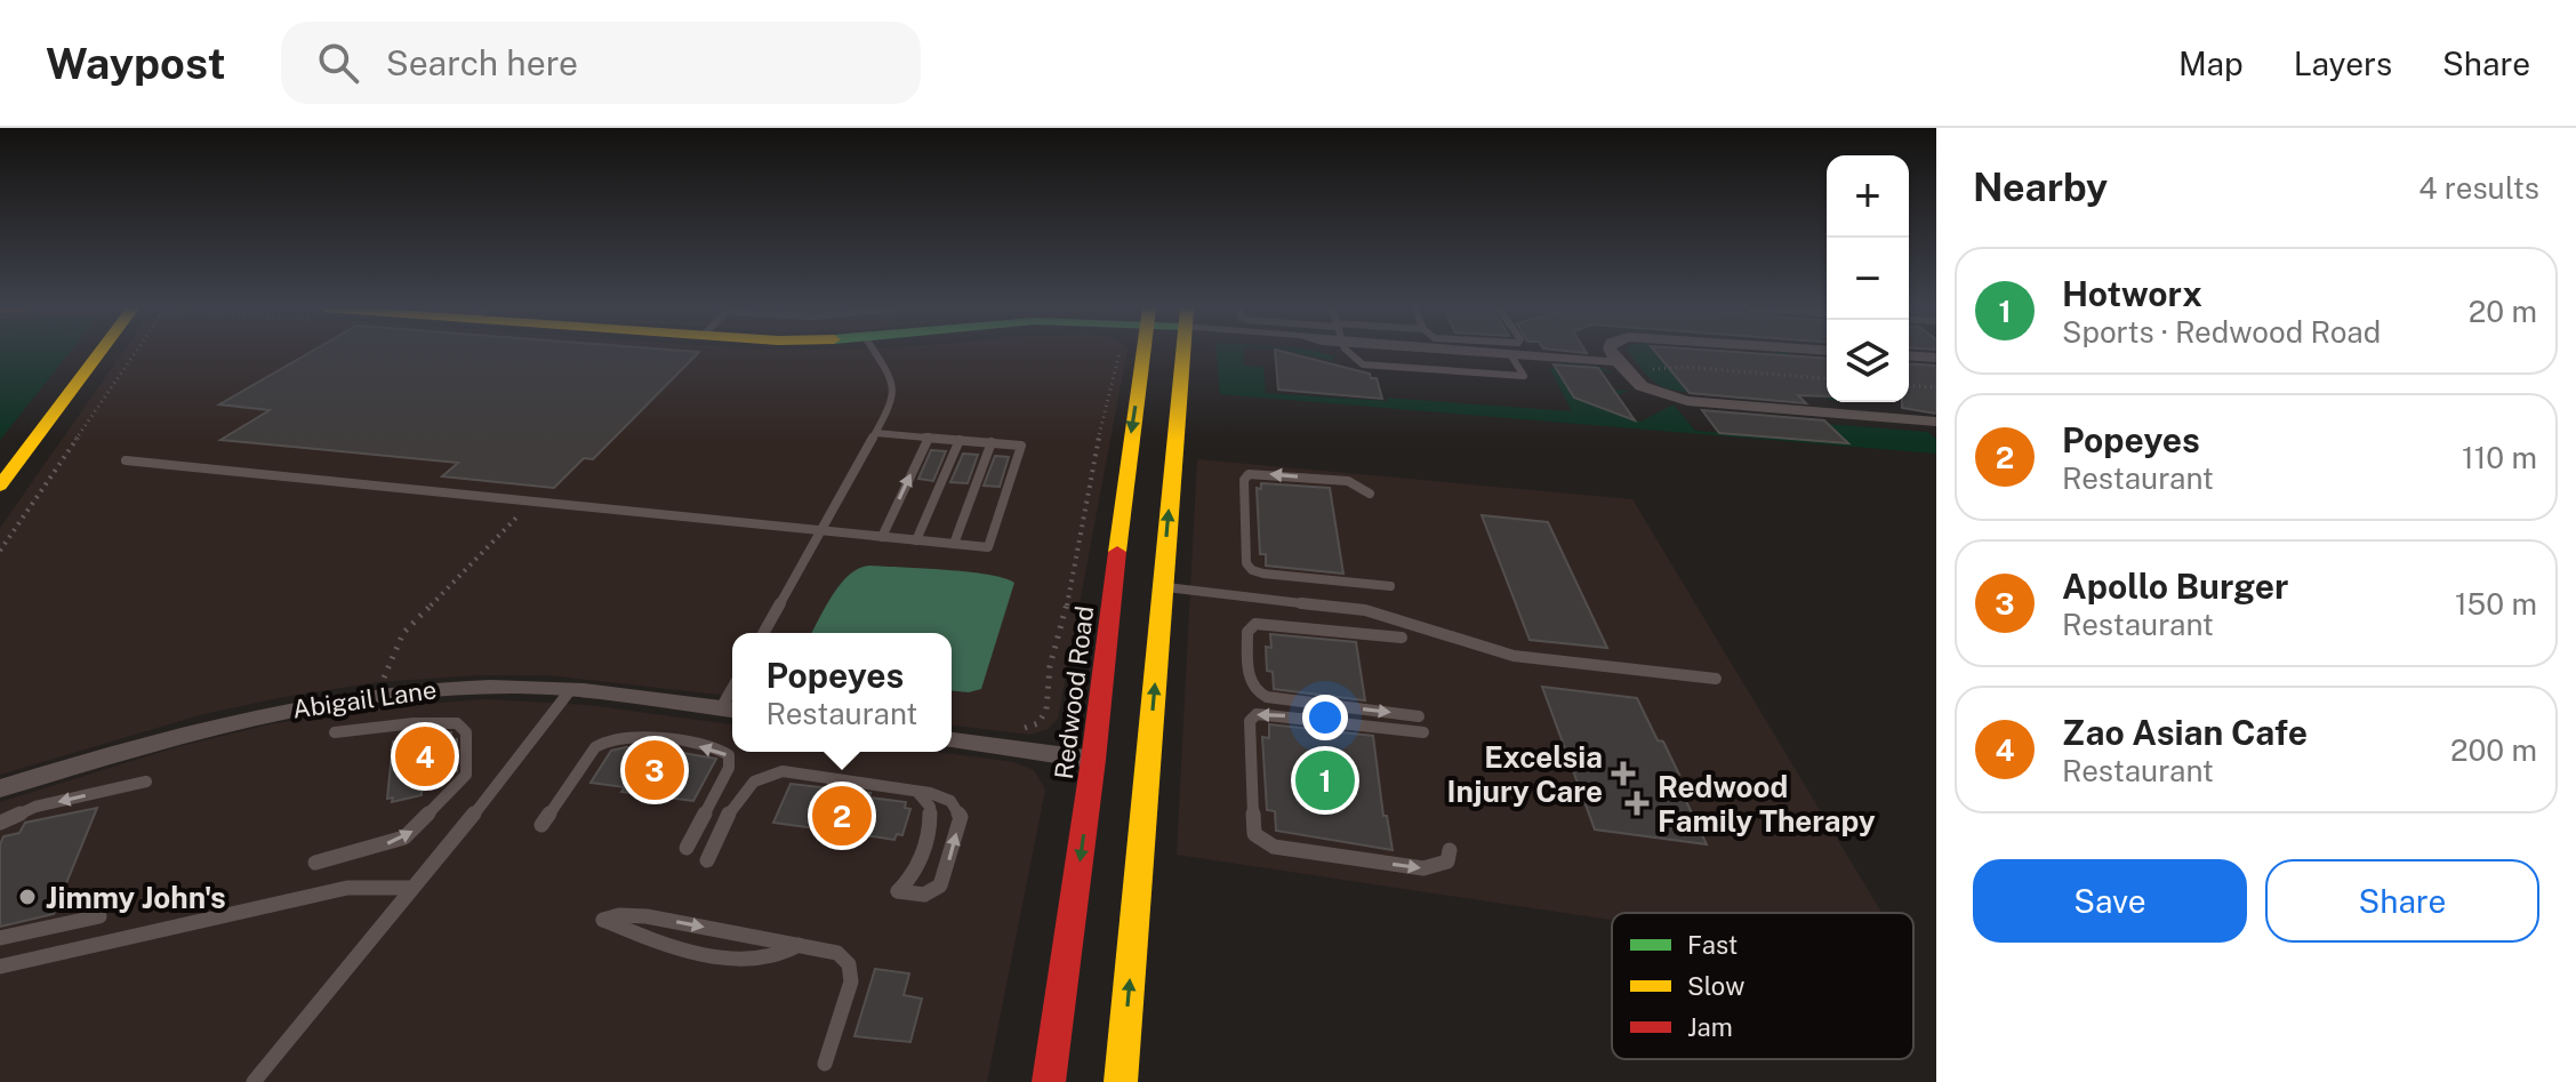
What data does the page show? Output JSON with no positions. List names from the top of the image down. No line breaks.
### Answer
{"streets":{"main road":["Redwood Road"],"street":["Abigail Lane"]},"places":{"health":["Excelsia Injury Care","Redwood Family Therapy"],"other":["Jimmy John's"]},"legend":["Fast","Slow","Jam"],"page":{"header":"Waypost","search":"Search here","nav":["Map","Layers","Share"],"heading":["Nearby","4 results"],"map_buttons":["+","−"],"list":[{"mark":"1","name":"Hotworx","note":"Sports · Redwood Road","value":"20 m"},{"mark":"2","name":"Popeyes","note":"Restaurant","value":"110 m"},{"mark":"3","name":"Apollo Burger","note":"Restaurant","value":"150 m"},{"mark":"4","name":"Zao Asian Cafe","note":"Restaurant","value":"200 m"}],"popup":["Popeyes","Restaurant"],"pins":["4","3","1","2"],"buttons":["Save","Share"]}}
